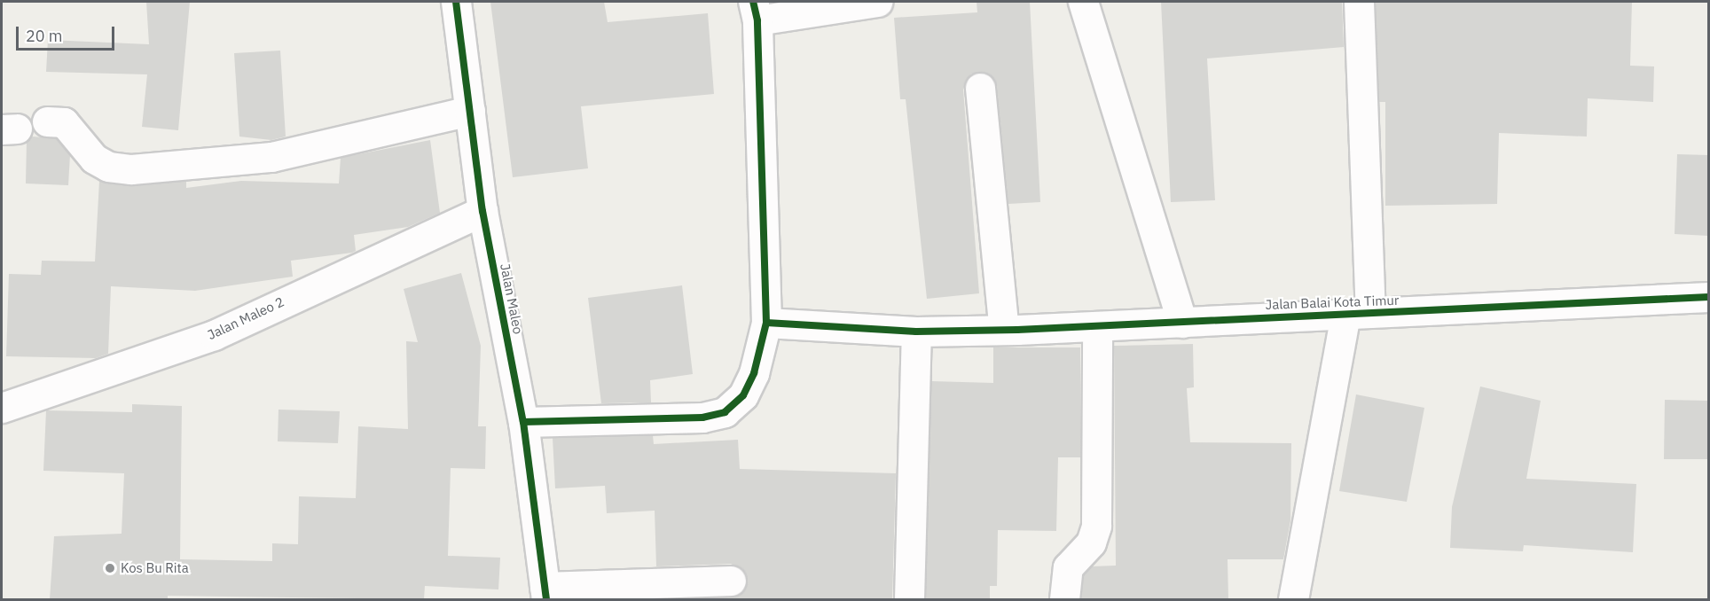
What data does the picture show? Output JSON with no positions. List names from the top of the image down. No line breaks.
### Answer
{"streets":{"street":["Jalan Maleo","Jalan Balai Kota Timur","Jalan Maleo 2"]},"crossings":[["Jalan Maleo","Jalan Maleo 2"]],"places":["Kos Bu Rita"],"scale_bar":"20 m"}
